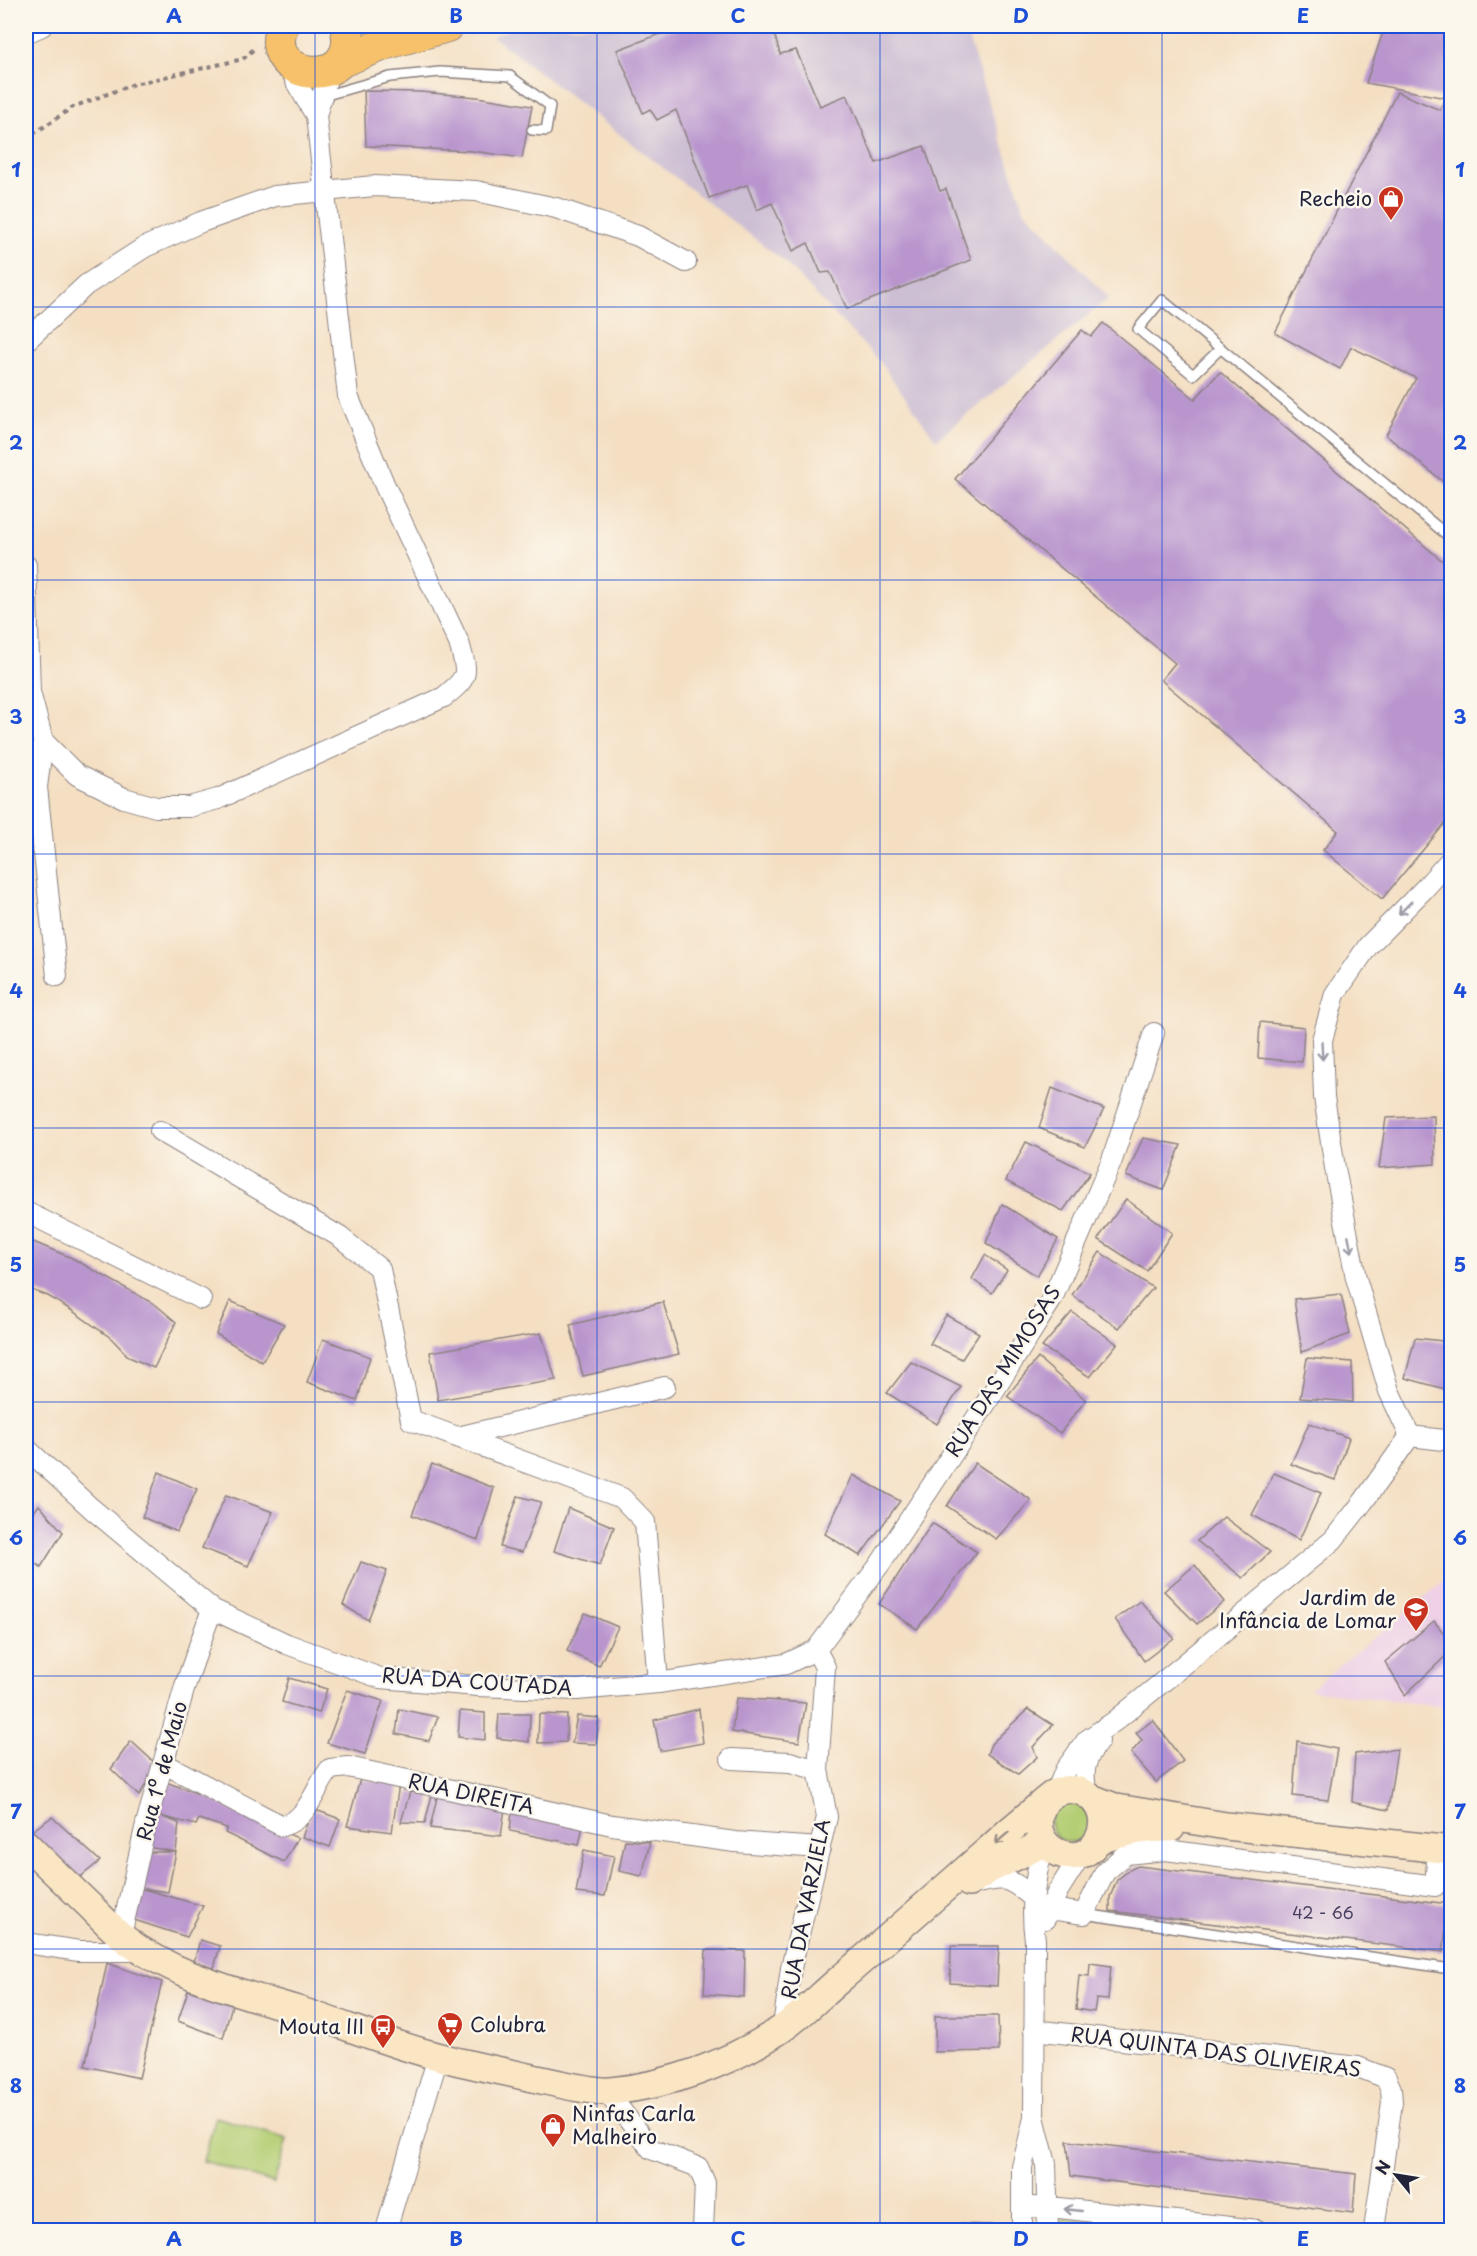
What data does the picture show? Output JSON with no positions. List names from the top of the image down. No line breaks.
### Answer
{"streets":{"street":["RUA DAS MIMOSAS","RUA DA COUTADA","Rua 1º de Maio","RUA DIREITA","RUA DA VARZIELA","RUA QUINTA DAS OLIVEIRAS"]},"crossings":[["RUA DAS MIMOSAS","RUA DA COUTADA"],["RUA DAS MIMOSAS","RUA DA VARZIELA"],["RUA DA COUTADA","Rua 1º de Maio"],["RUA DA COUTADA","RUA DA VARZIELA"],["Rua 1º de Maio","RUA DIREITA"],["RUA DIREITA","RUA DA VARZIELA"]],"places":{"shop":["Recheio","Ninfas Carla Malheiro"],"school or university":["Jardim de Infância de Lomar"],"supermarket":["Colubra"],"bus stop":["Mouta III"]},"house_numbers":["42 - 66"],"north":"top left","grid":{"columns":["A","B","C","D","E"],"rows":["1","2","3","4","5","6","7","8"]}}
